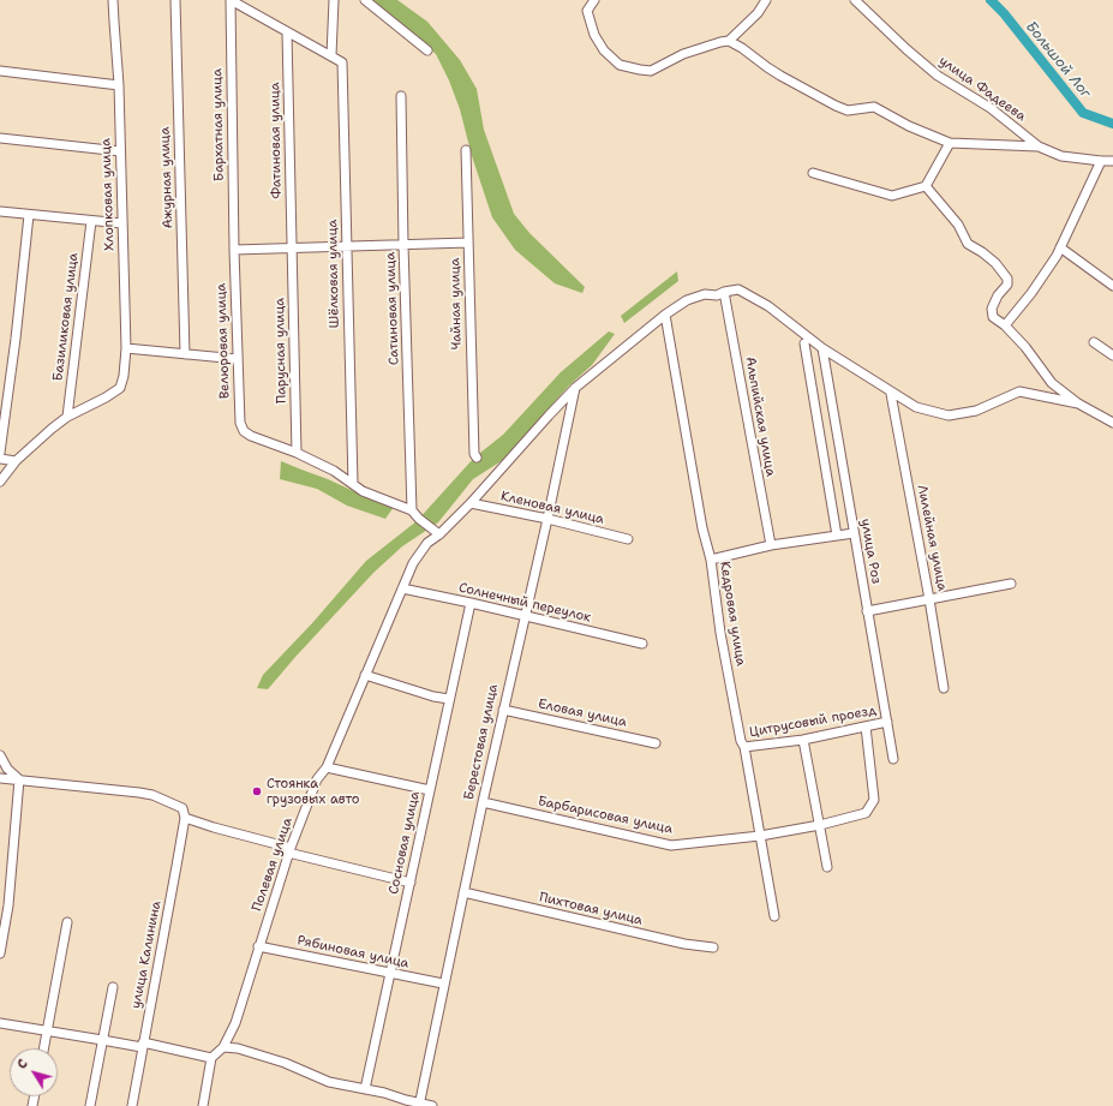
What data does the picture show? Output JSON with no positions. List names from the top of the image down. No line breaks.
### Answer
{"streets":{"street":["улица Фадеева","Бархатная улица","Фатиновая улица","Ажурная улица","Хлопковая улица","Шёлковая улица","Чайная улица","Сатиновая улица","Базиликовая улица","Велюровая улица","Парусная улица","Альпийская улица","Кленовая улица","Лилейная улица","улица Роз","Солнечный переулок","Кедровая улица","Еловая улица","Цитрусовый проезд","Берестовая улица","Барбарисовая улица","Сосновая улица","Полевая улица","Пихтовая улица","Рябиновая улица","улица Калинина"]},"crossings":[["Бархатная улица","Велюровая улица"],["Фатиновая улица","Парусная улица"],["Хлопковая улица","Базиликовая улица"],["Велюровая улица","Парусная улица"],["Альпийская улица","Полевая улица"],["Кленовая улица","Берестовая улица"],["Кленовая улица","Полевая улица"],["Лилейная улица","Полевая улица"],["улица Роз","Цитрусовый проезд"],["улица Роз","Полевая улица"],["Солнечный переулок","Берестовая улица"],["Солнечный переулок","Сосновая улица"],["Солнечный переулок","Полевая улица"],["Кедровая улица","Цитрусовый проезд"],["Кедровая улица","Барбарисовая улица"],["Кедровая улица","Полевая улица"],["Еловая улица","Берестовая улица"],["Цитрусовый проезд","Барбарисовая улица"],["Берестовая улица","Барбарисовая улица"],["Берестовая улица","Полевая улица"],["Берестовая улица","Пихтовая улица"],["Берестовая улица","Рябиновая улица"],["Сосновая улица","Рябиновая улица"],["Полевая улица","Рябиновая улица"]],"water":["Большой Лог"],"places":["Стоянка грузовых авто"],"north":"top left"}
